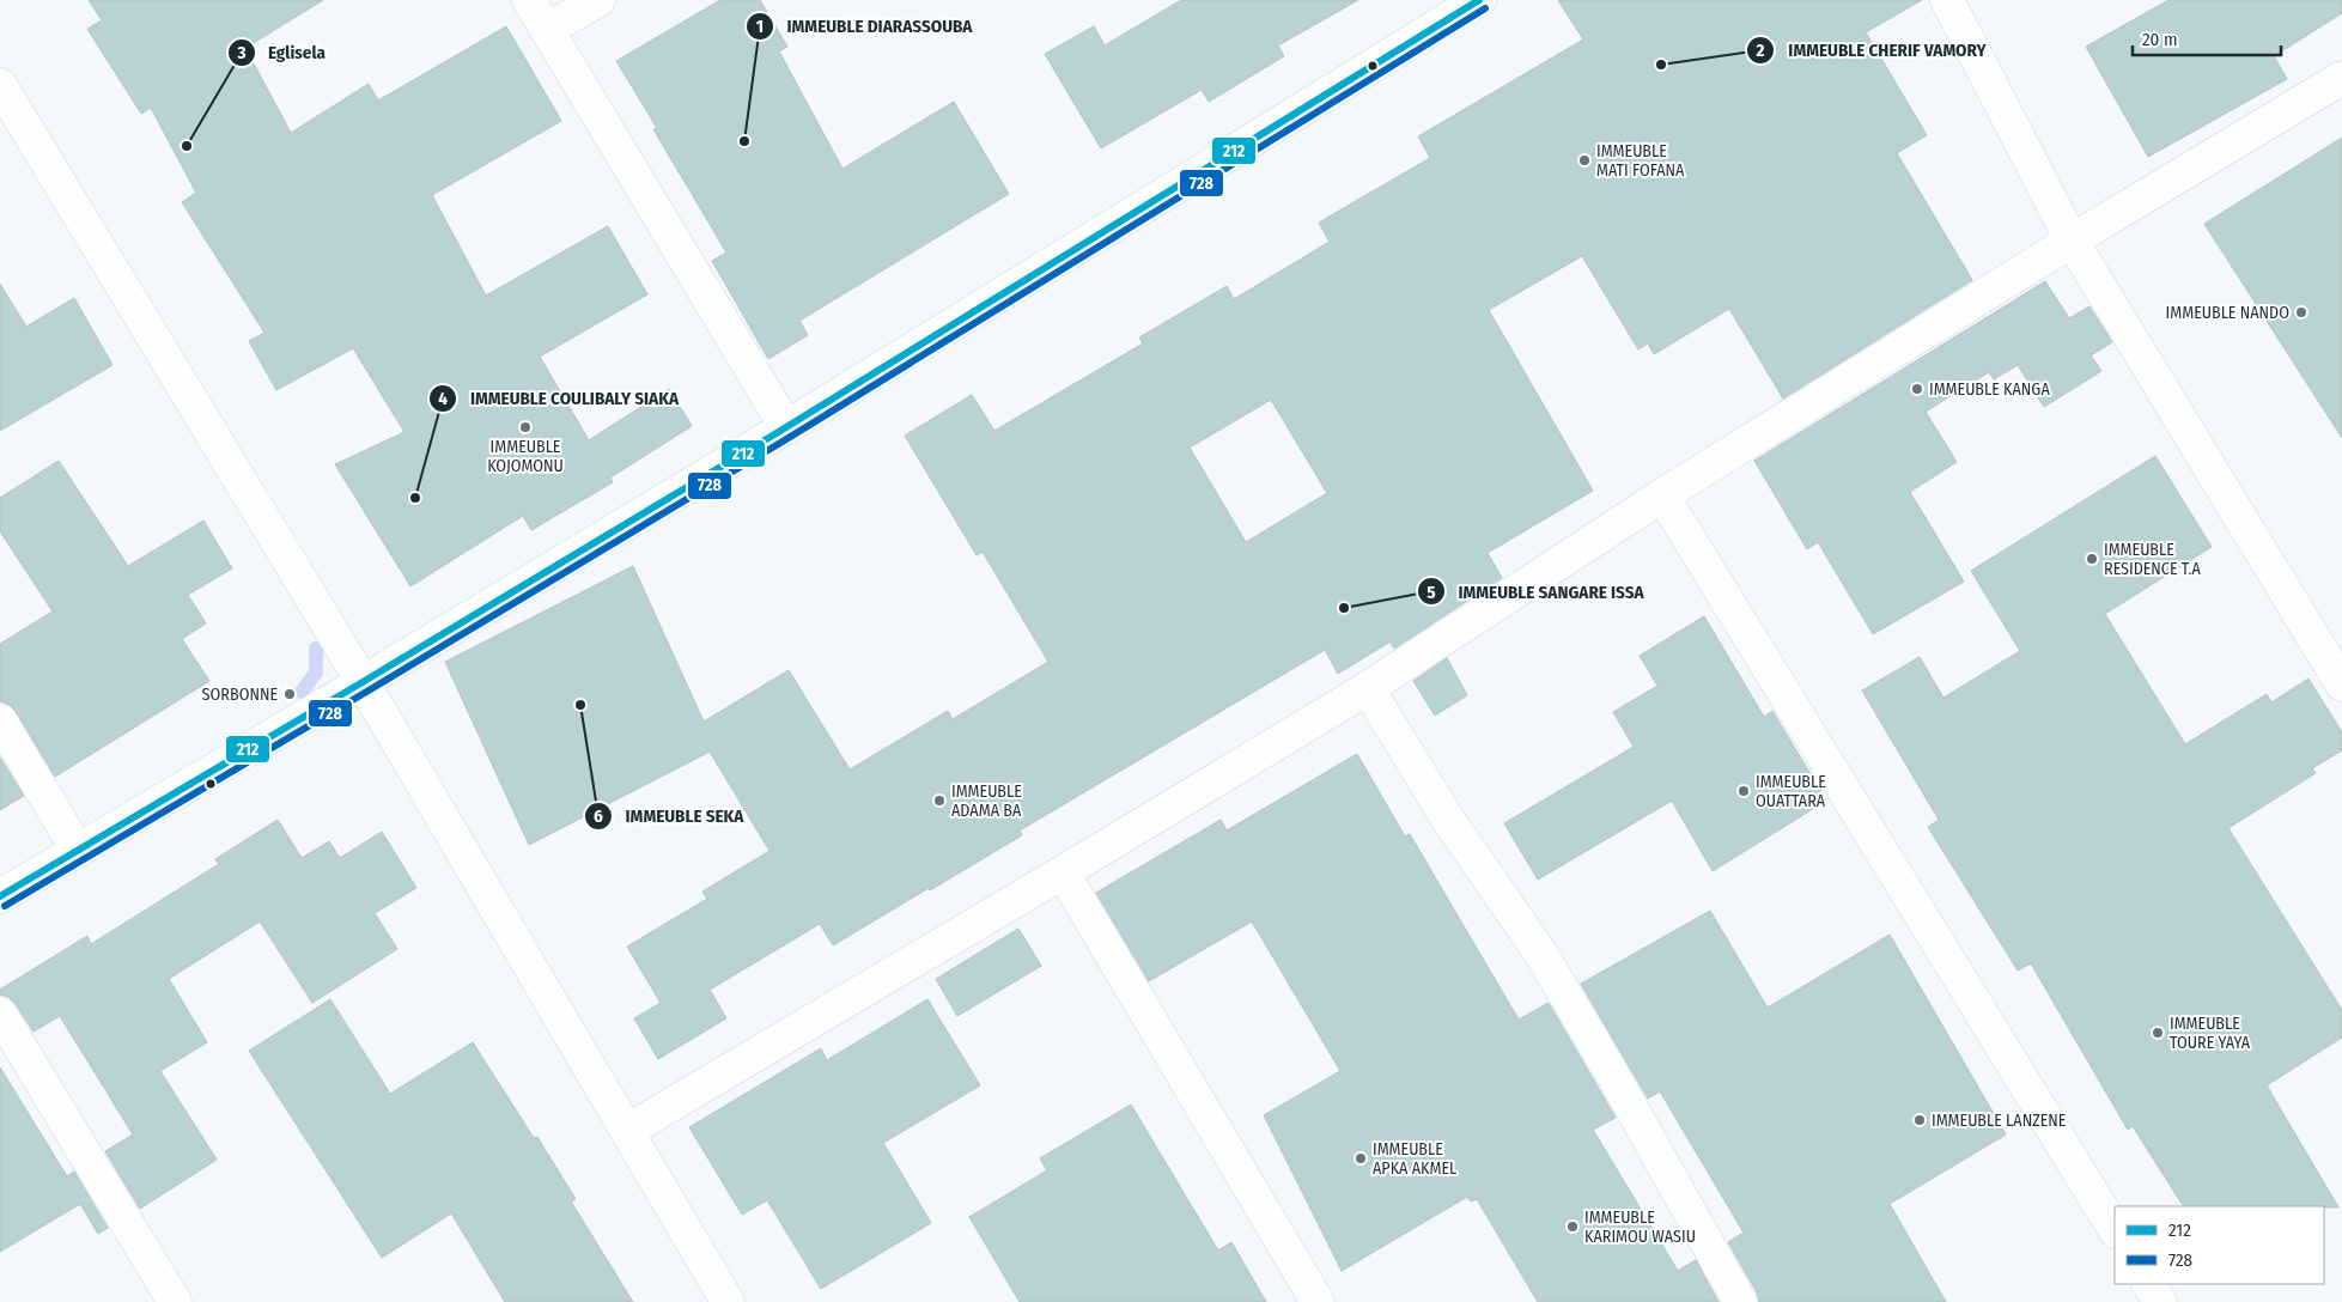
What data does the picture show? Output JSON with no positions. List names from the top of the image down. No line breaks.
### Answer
{"places":["IMMEUBLE CHERIF VAMORY","IMMEUBLE DIARASSOUBA","Eglisela","IMMEUBLE MATI FOFANA","IMMEUBLE NANDO","IMMEUBLE KANGA","IMMEUBLE KOJOMONU","IMMEUBLE COULIBALY SIAKA","IMMEUBLE RESIDENCE T.A","IMMEUBLE SANGARE ISSA","SORBONNE","IMMEUBLE SEKA","IMMEUBLE OUATTARA","IMMEUBLE ADAMA BA","IMMEUBLE TOURE YAYA","IMMEUBLE LANZENE","IMMEUBLE APKA AKMEL","IMMEUBLE KARIMOU WASIU"],"lines":["transit line 212","transit line 728"],"legend":["212","728"],"scale_bar":"20 m"}
